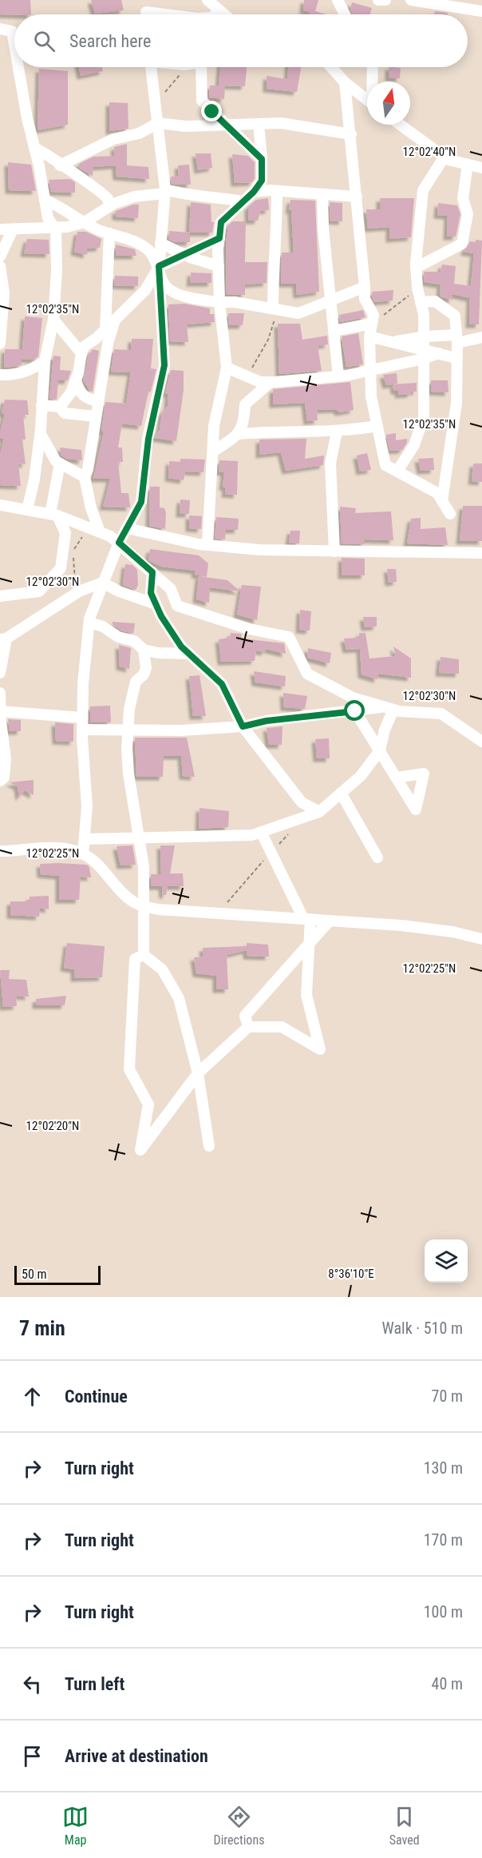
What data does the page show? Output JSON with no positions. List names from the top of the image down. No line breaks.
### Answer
{"scale_bar":"50 m","north":"top","page":{"search":"Search here","scale":"50 m","heading":["7 min","Walk · 510 m"],"list":[["Continue","70 m"],["Turn right","130 m"],["Turn right","170 m"],["Turn right","100 m"],["Turn left","40 m"],"Arrive at destination"],"nav":["Map","Directions","Saved"]},"coordinates":["12°02'40\"N","12°02'35\"N","12°02'30\"N","12°02'25\"N","12°02'20\"N","8°36'10\"E"]}
